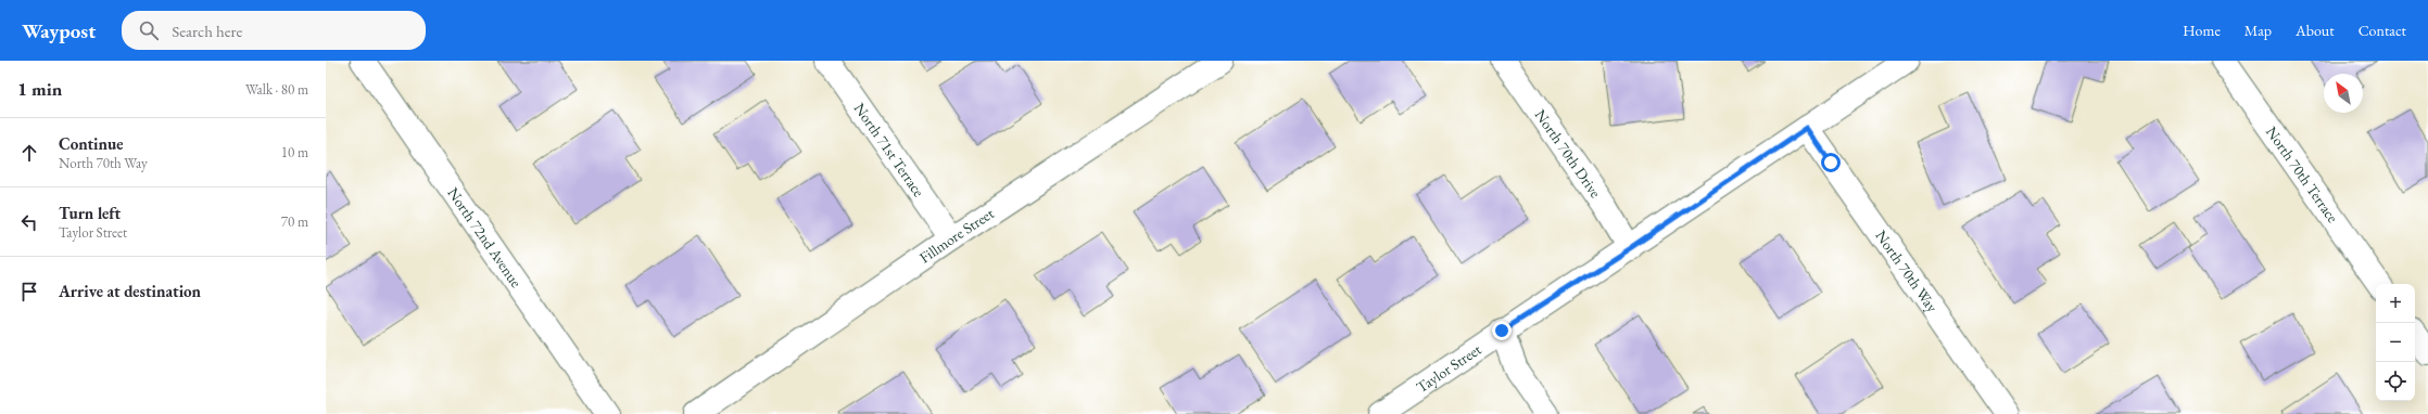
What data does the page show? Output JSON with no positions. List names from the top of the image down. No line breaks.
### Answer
{"streets":{"street":["North 71st Terrace","North 70th Drive","North 70th Terrace","Fillmore Street","North 72nd Avenue","North 70th Way","Taylor Street"]},"crossings":[["North 71st Terrace","Fillmore Street"],["North 70th Drive","Taylor Street"],["North 70th Way","Taylor Street"]],"north":"top left","page":{"header":"Waypost","search":"Search here","nav":["Home","Map","About","Contact"],"heading":["1 min","Walk · 80 m"],"list":[["Continue","North 70th Way","10 m"],["Turn left","Taylor Street","70 m"],"Arrive at destination"],"map_buttons":["+","−"]}}
